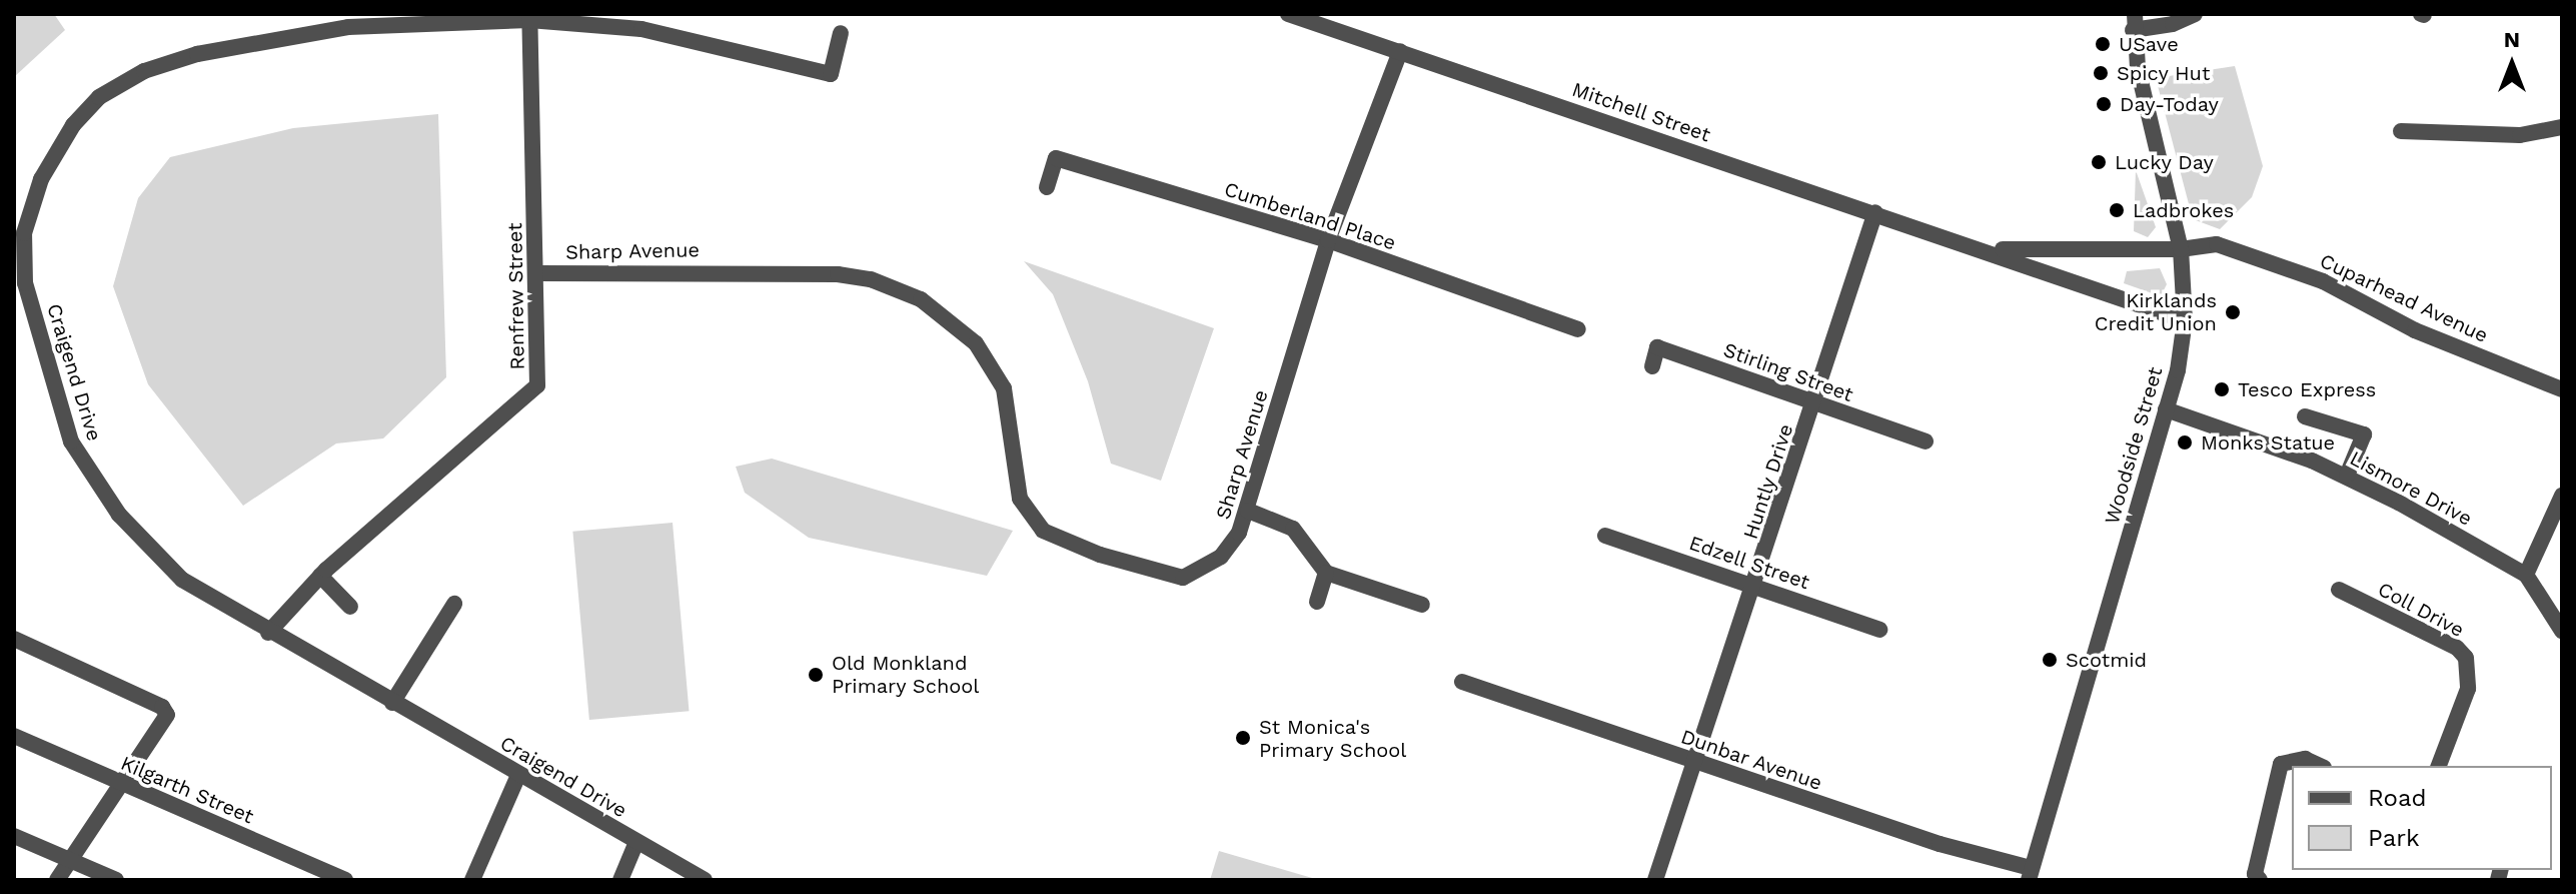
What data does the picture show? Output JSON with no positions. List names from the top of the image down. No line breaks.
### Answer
{"streets":{"street":["Mitchell Street","Cumberland Place","Sharp Avenue","Renfrew Street","Cuparhead Avenue","Craigend Drive","Stirling Street","Woodside Street","Huntly Drive","Lismore Drive","Edzell Street","Coll Drive","Dunbar Avenue","Kilgarth Street"]},"crossings":[["Mitchell Street","Sharp Avenue"],["Mitchell Street","Cuparhead Avenue"],["Mitchell Street","Woodside Street"],["Mitchell Street","Huntly Drive"],["Cumberland Place","Sharp Avenue"],["Sharp Avenue","Renfrew Street"],["Renfrew Street","Craigend Drive"],["Cuparhead Avenue","Woodside Street"],["Stirling Street","Huntly Drive"],["Woodside Street","Lismore Drive"],["Woodside Street","Dunbar Avenue"],["Huntly Drive","Edzell Street"],["Huntly Drive","Dunbar Avenue"]],"places":["USave","Spicy Hut","Day-Today","Lucky Day","Ladbrokes","Kirklands Credit Union","Tesco Express","Monks Statue","Scotmid","Old Monkland Primary School","St Monica's Primary School"],"legend":["Road","Park"],"north":"top"}
